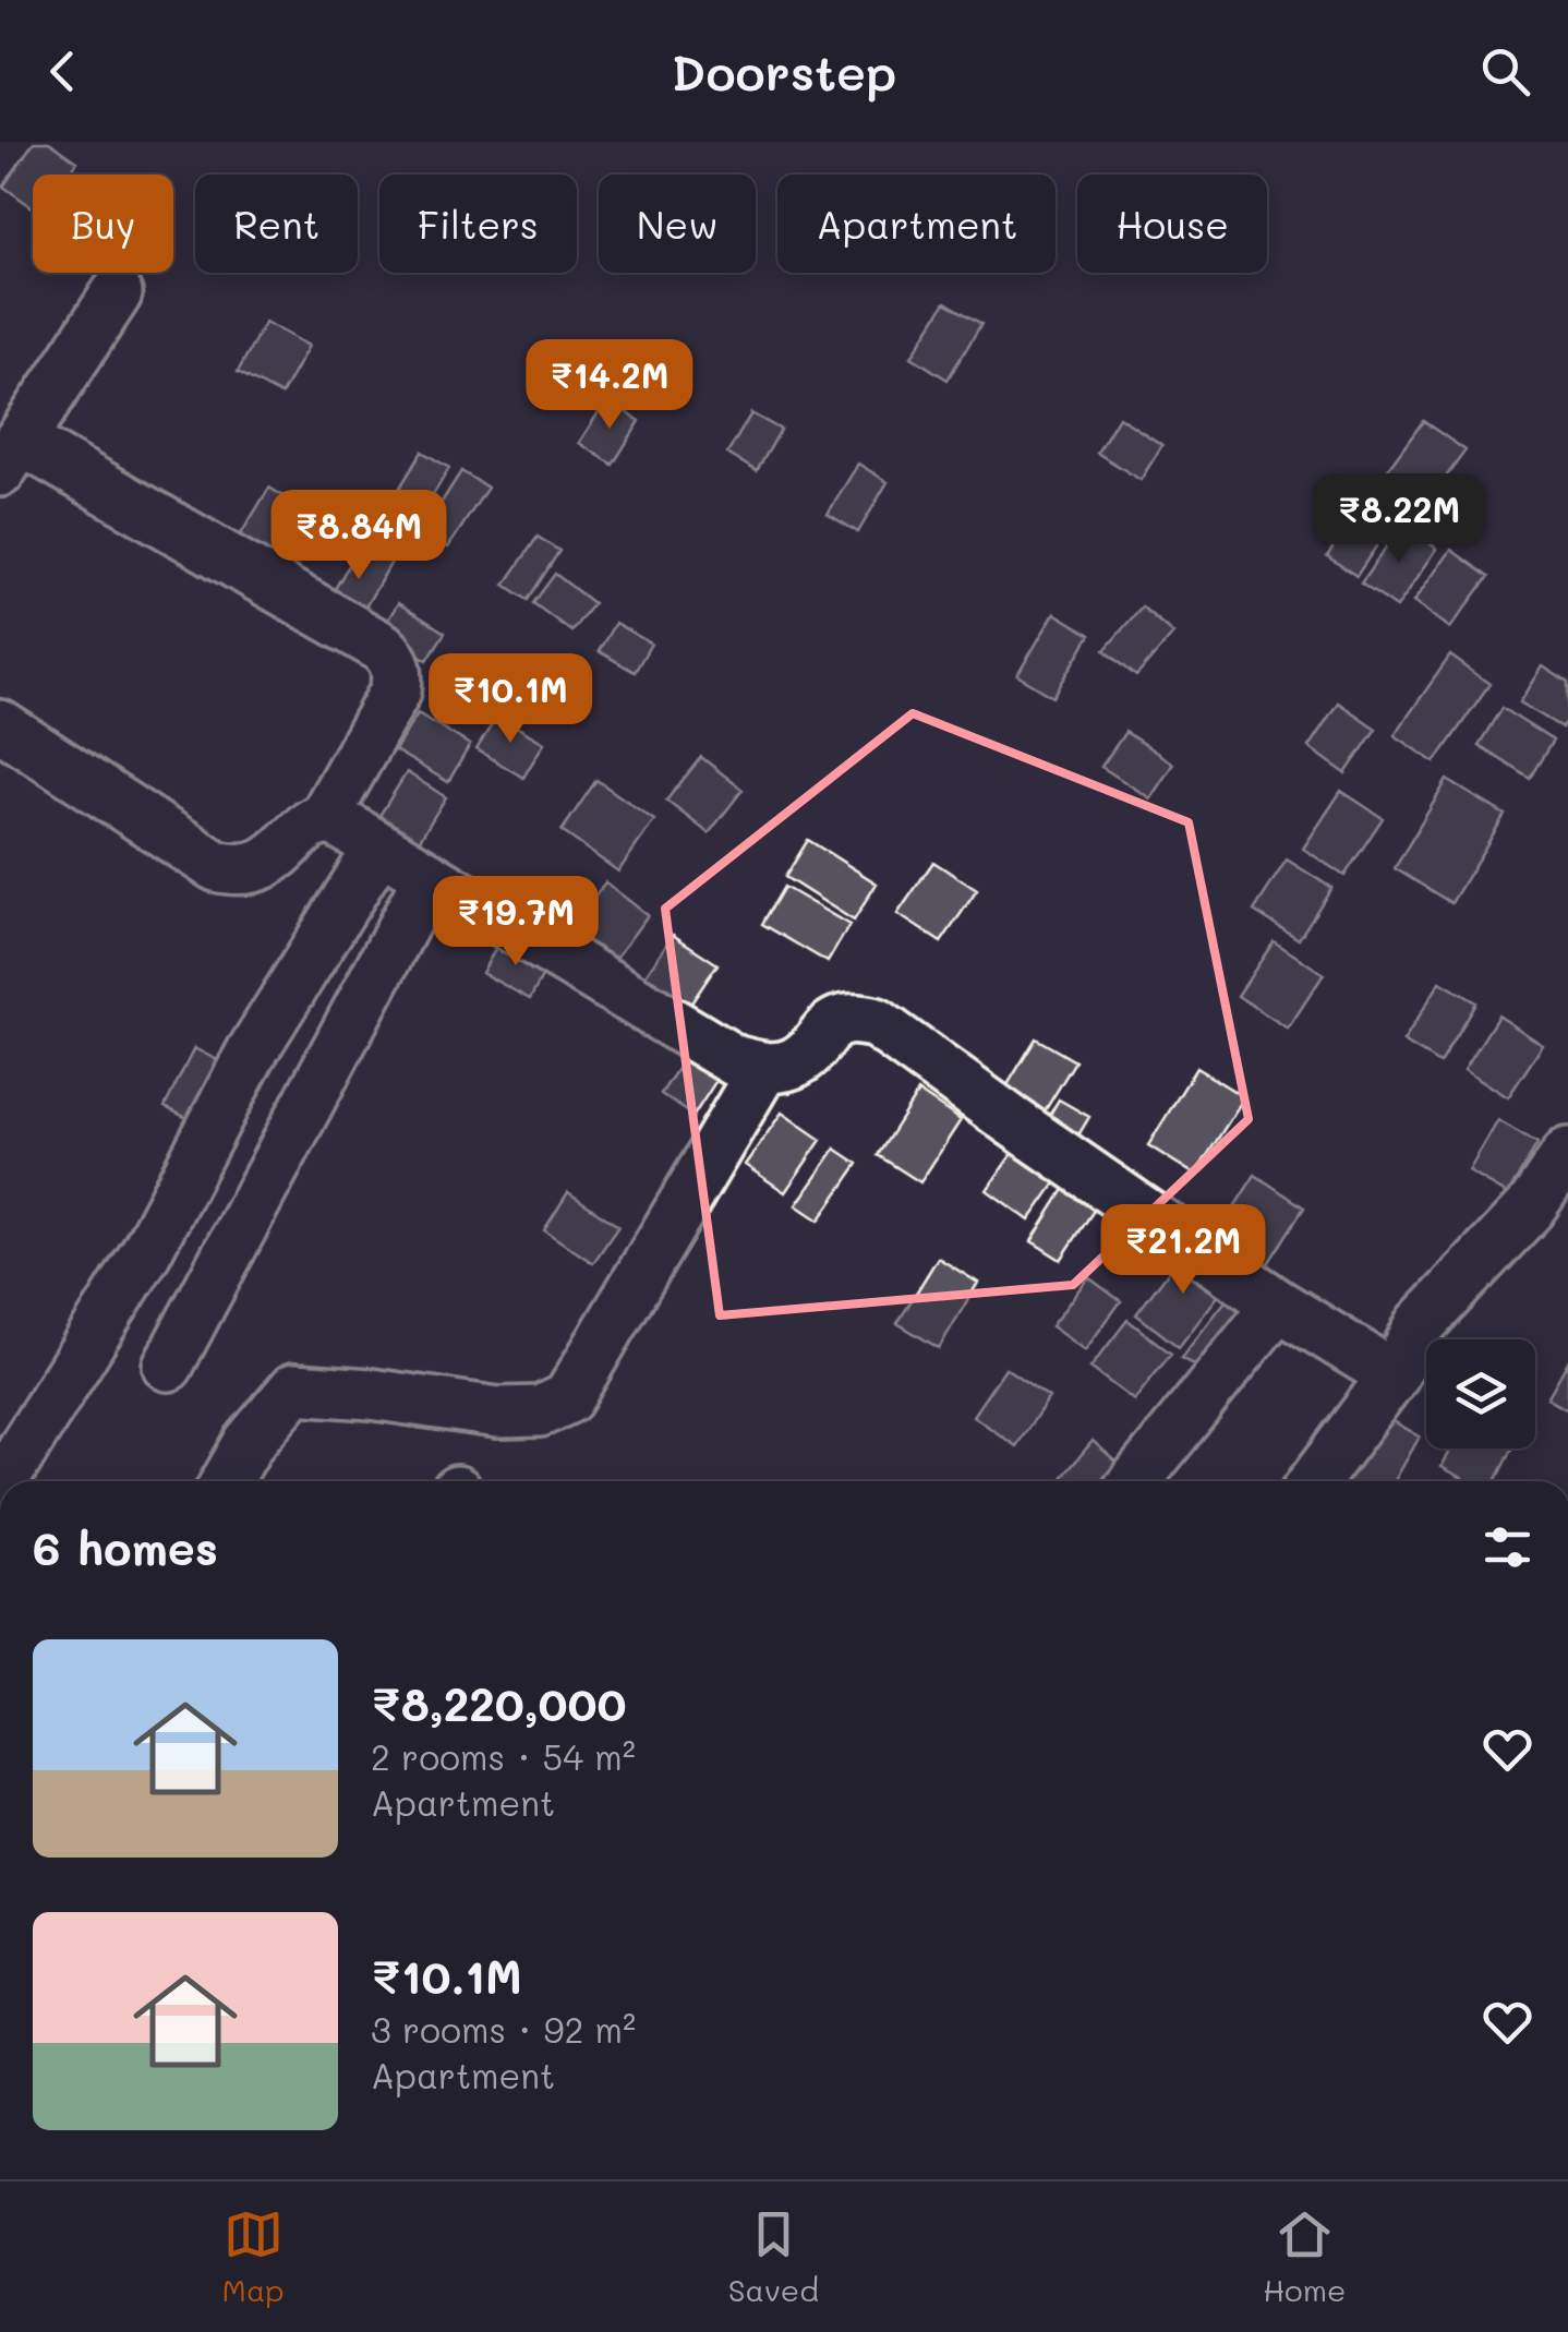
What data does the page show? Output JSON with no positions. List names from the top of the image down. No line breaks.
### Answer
{"page":{"header":"Doorstep","chip":["Buy","Rent","Filters","New","Apartment","House"],"price":["₹14.2M","₹8.22M","₹8.84M","₹10.1M","₹19.7M","₹21.2M"],"heading":"6 homes","list":[{"name":"₹8,220,000","note":"2 rooms · 54 m² · Apartment"},{"name":"₹10.1M","note":"3 rooms · 92 m² · Apartment"}],"tabs":["Map","Saved","Home"]}}
